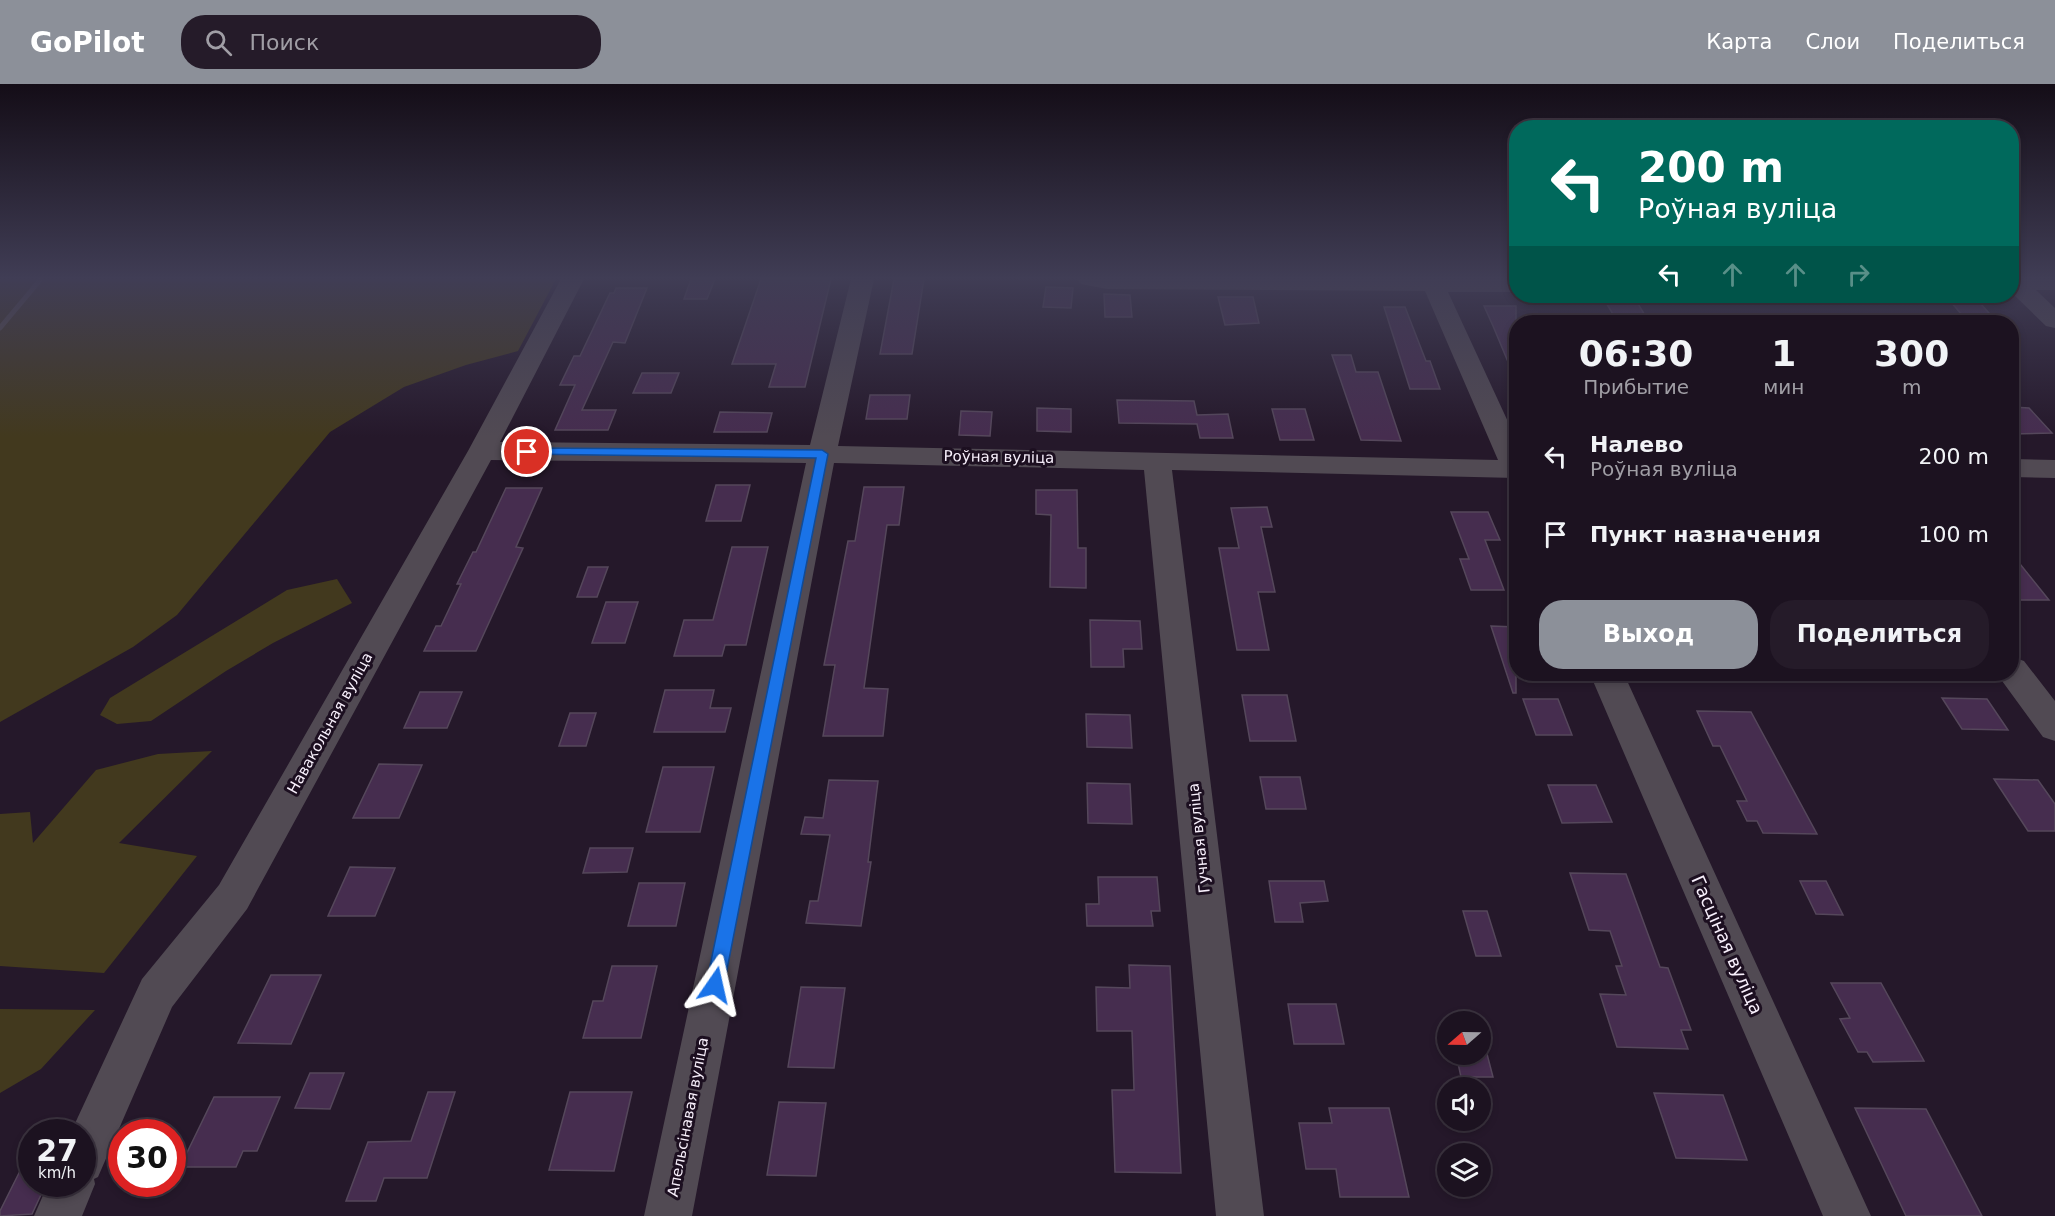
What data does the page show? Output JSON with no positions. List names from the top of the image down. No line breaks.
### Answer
{"streets":{"street":["Роўная вуліца","Навакольная вуліца","Гучная вуліца","Гасціная вуліца","Апельсінавая вуліца"]},"crossings":[["Роўная вуліца","Навакольная вуліца"],["Роўная вуліца","Гучная вуліца"],["Роўная вуліца","Апельсінавая вуліца"]],"north":"left","page":{"header":"GoPilot","search":"Поиск","nav":["Карта","Слои","Поделиться"],"turn":["200 m","Роўная вуліца"],"eta":["06:30","Прибытие","1","мин","300","m"],"list":[{"name":"Налево","note":"Роўная вуліца","value":"200 m"},{"name":"Пункт назначения","value":"100 m"}],"buttons":["Выход","Поделиться"],"speed":"27 km/h","limit":"30"}}
